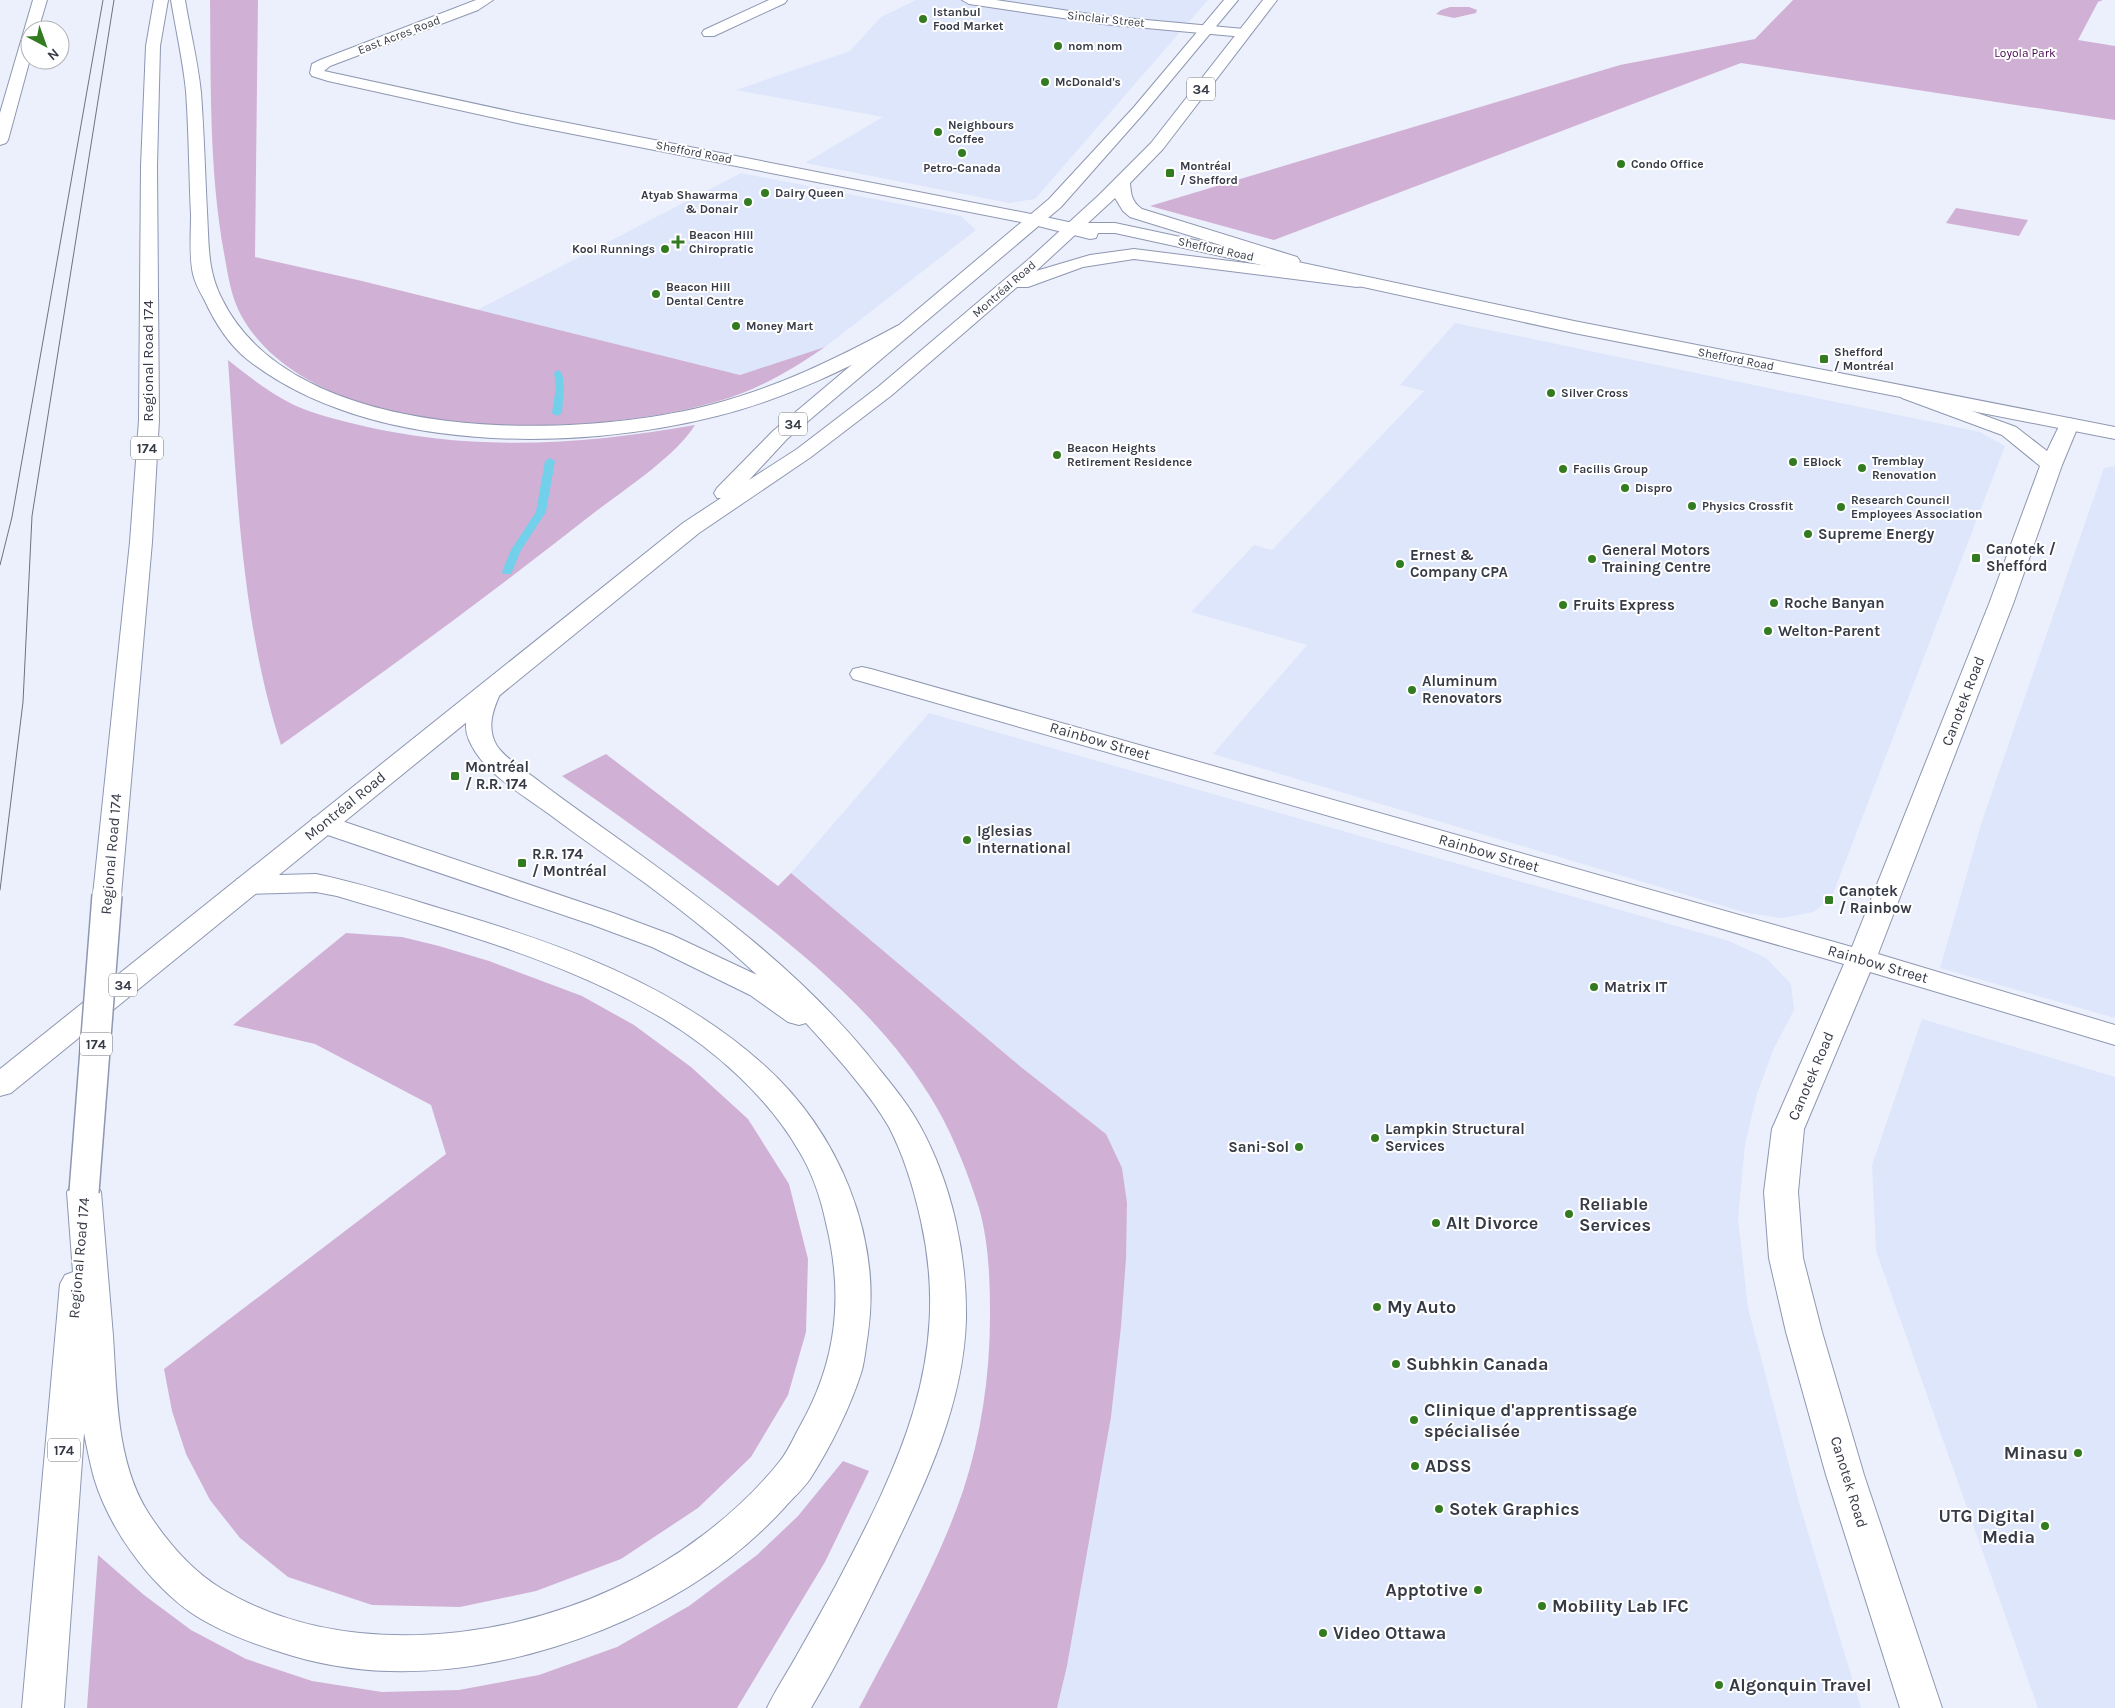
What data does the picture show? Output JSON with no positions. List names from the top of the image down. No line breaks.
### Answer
{"streets":{"main road":["Sinclair Street","East Acres Road","34","Shefford Road","Montréal Road","Regional Road 174","174","Canotek Road","Rainbow Street"]},"crossings":[["Sinclair Street","Montréal Road"],["East Acres Road","Shefford Road"],["Shefford Road","Montréal Road"],["Shefford Road","Canotek Road"],["Canotek Road","Rainbow Street"]],"parks":["Loyola Park"],"places":{"other":["Istanbul Food Market","nom nom","McDonald's","Neighbours Coffee","Petro-Canada","Condo Office","Dairy Queen","Atyab Shawarma & Donair","Kool Runnings","Beacon Hill Dental Centre","Money Mart","Silver Cross","Beacon Heights Retirement Residence","EBlock","Tremblay Renovation","Facilis Group","Dispro","Physics Crossfit","Research Council Employees Association","Supreme Energy","General Motors Training Centre","Ernest & Company CPA","Roche Banyan","Fruits Express","Welton-Parent","Aluminum Renovators","Iglesias International","Matrix IT","Lampkin Structural Services","Sani-Sol","Reliable Services","Alt Divorce","My Auto","Subhkin Canada","Clinique d'apprentissage spécialisée","Minasu","ADSS","Sotek Graphics","UTG Digital Media","Apptotive","Mobility Lab IFC","Video Ottawa","Algonquin Travel"],"transit":["Montréal / Shefford","Shefford / Montréal","Canotek / Shefford","Montréal / R.R. 174","R.R. 174 / Montréal","Canotek / Rainbow"],"health":["Beacon Hill Chiropratic"]},"north":"bottom right"}
